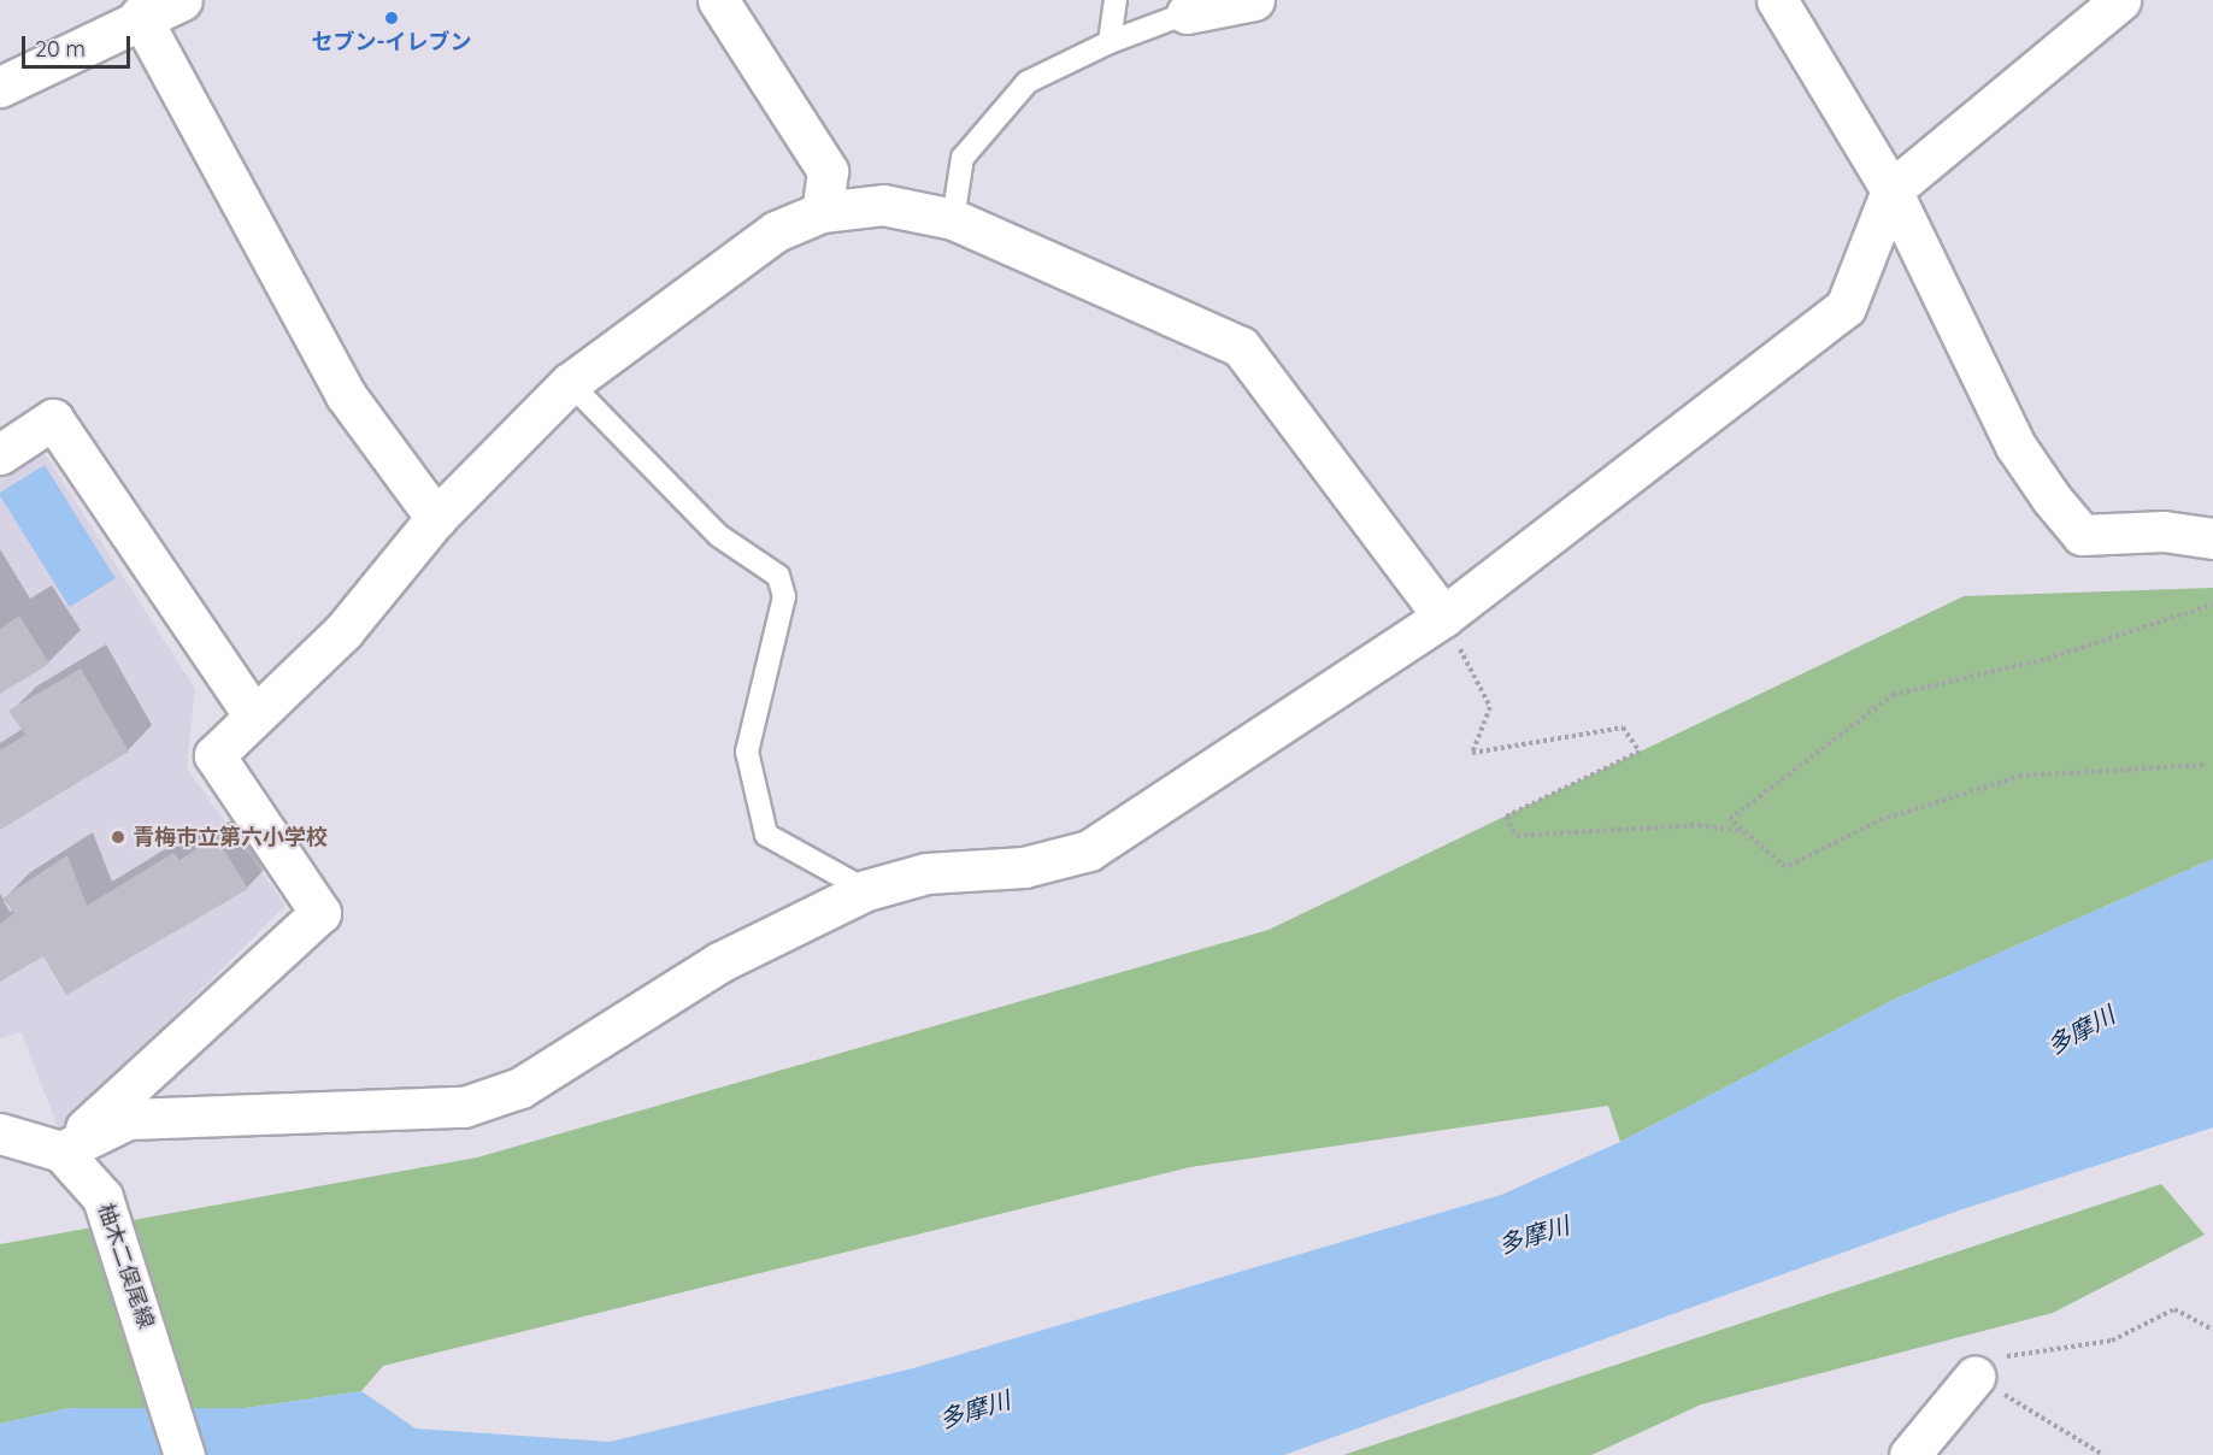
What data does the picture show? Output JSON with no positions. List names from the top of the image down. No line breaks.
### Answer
{"streets":{"main road":["柚木二俣尾線"]},"water":["多摩川"],"places":["セブン-イレブン","青梅市立第六小学校"],"scale_bar":"20 m"}
